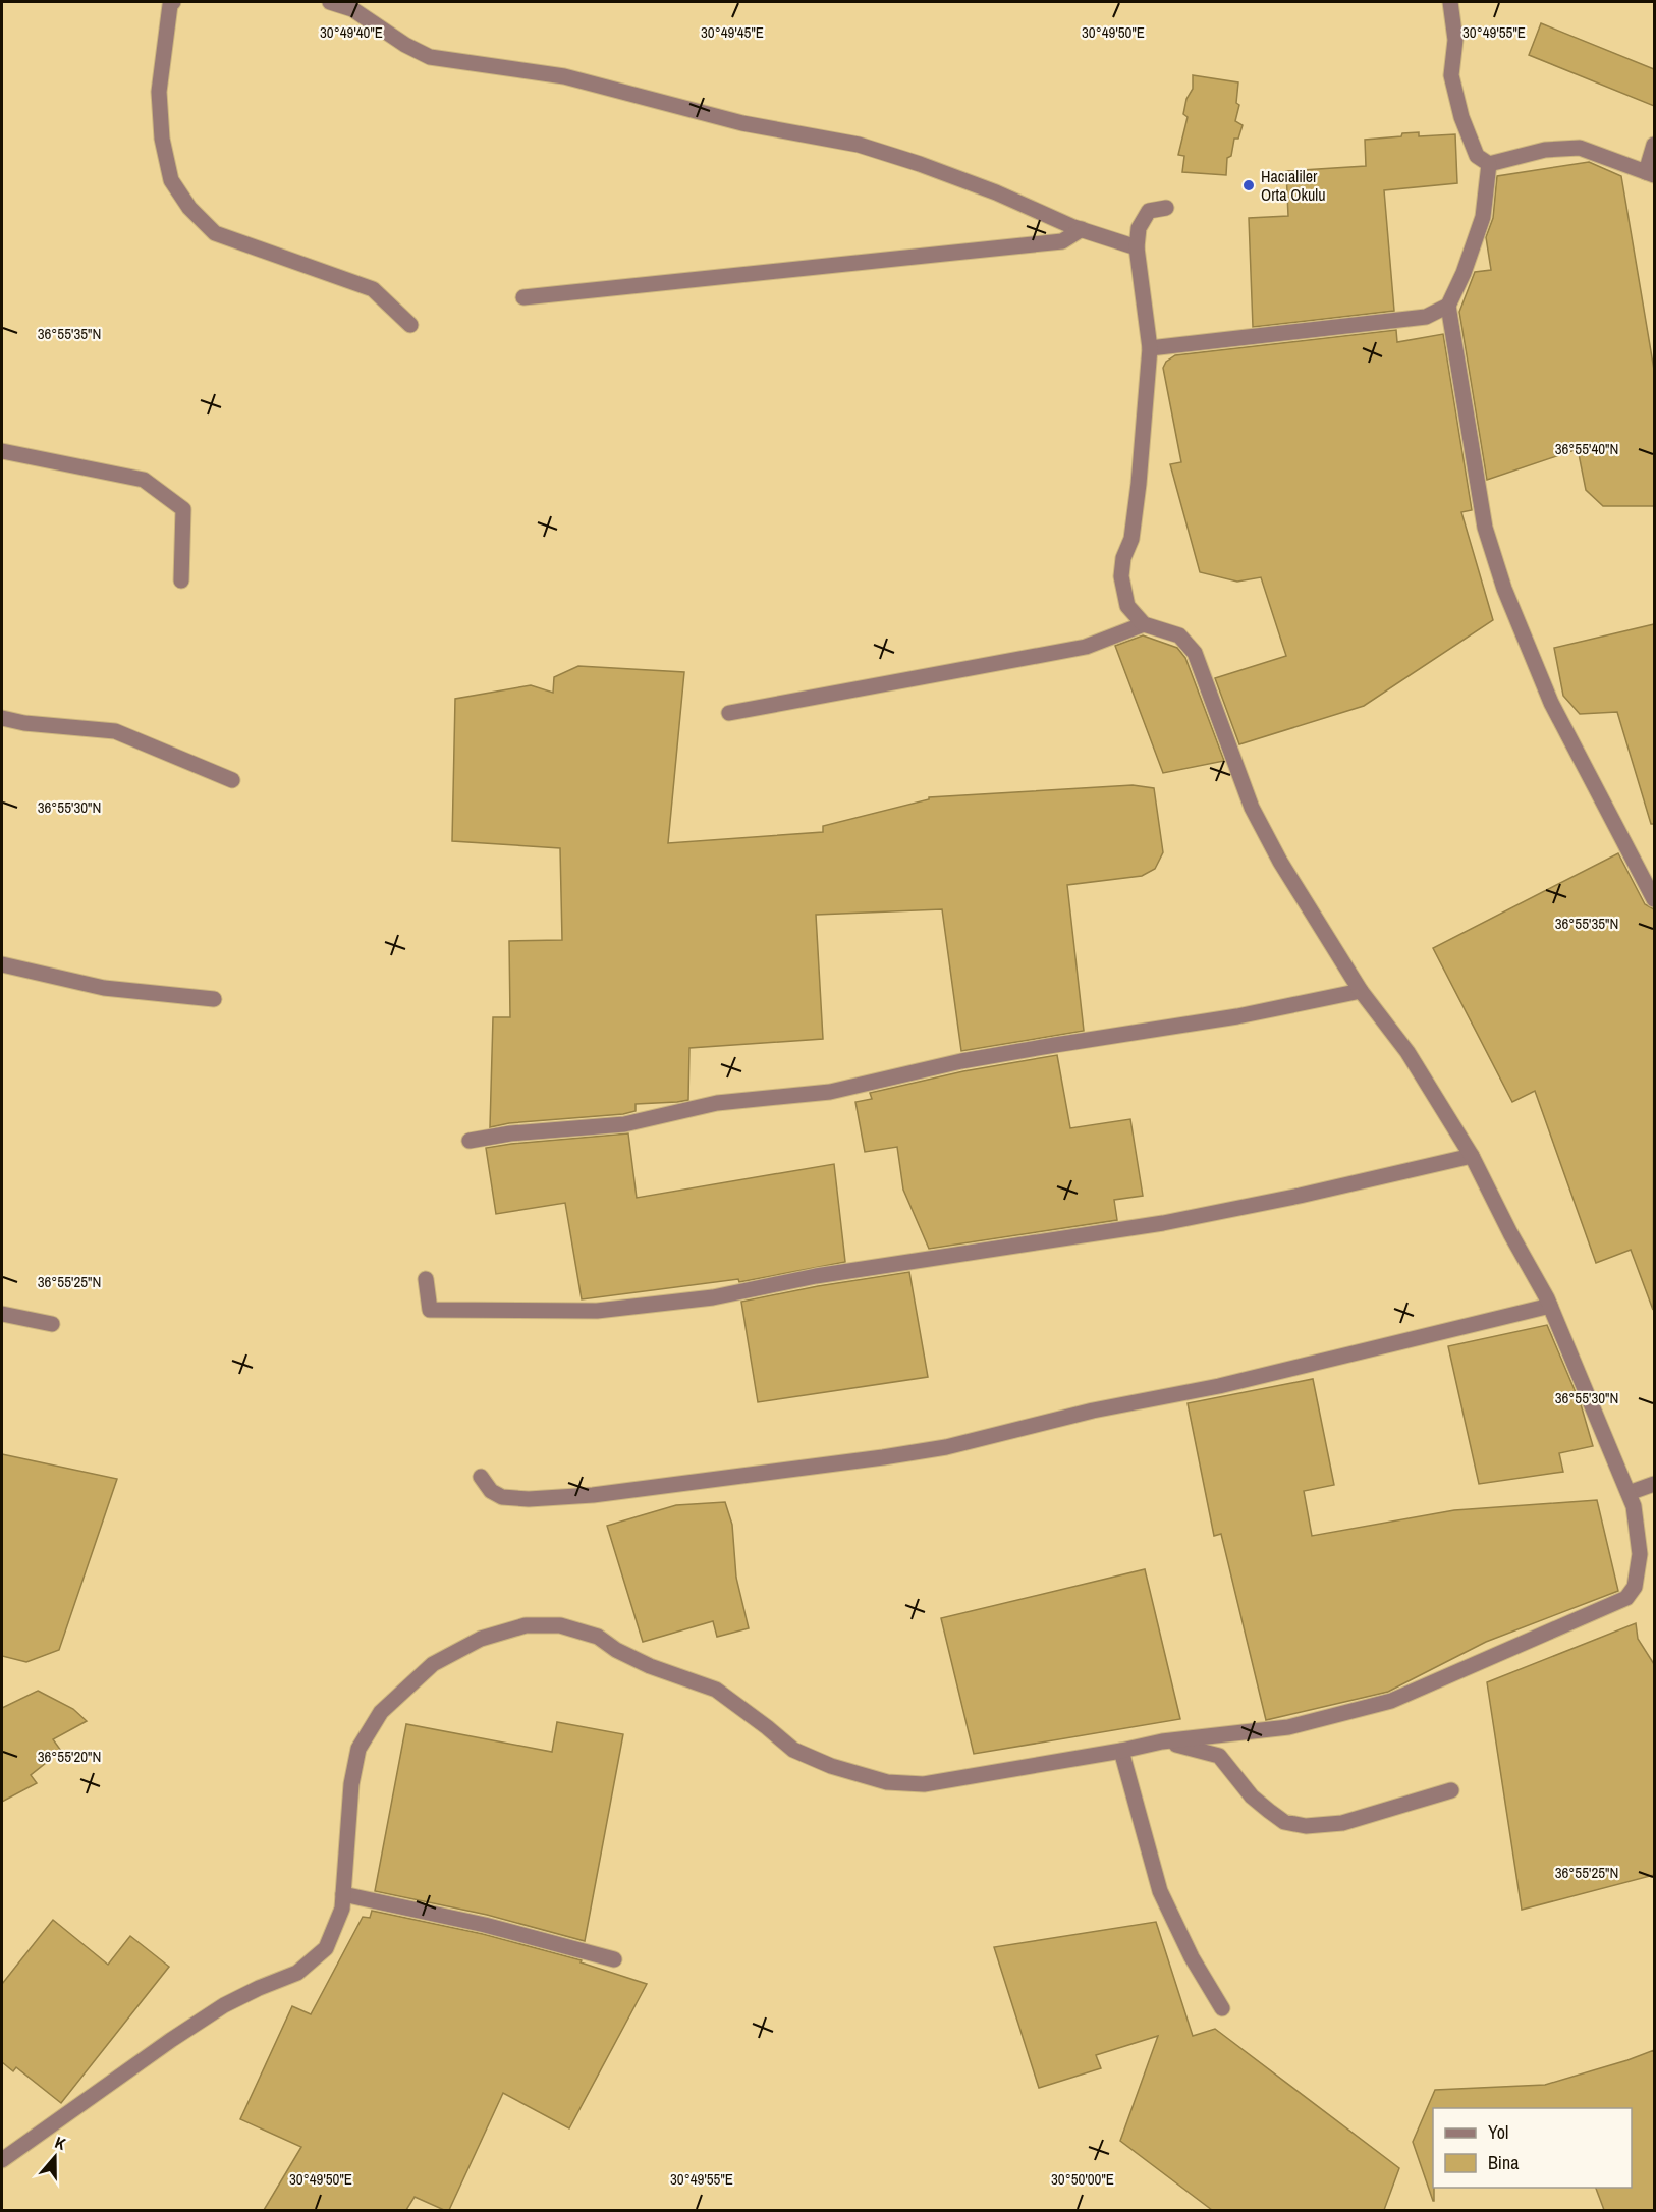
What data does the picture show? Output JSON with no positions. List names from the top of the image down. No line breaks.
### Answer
{"places":["Hacıaliler Orta Okulu"],"legend":["Yol","Bina"],"north":"top","coordinates":["30°49'45\"E","30°49'50\"E","30°49'40\"E","30°49'55\"E","36°55'35\"N","36°55'40\"N","36°55'30\"N","36°55'25\"N","36°55'20\"N","30°50'00\"E"]}
